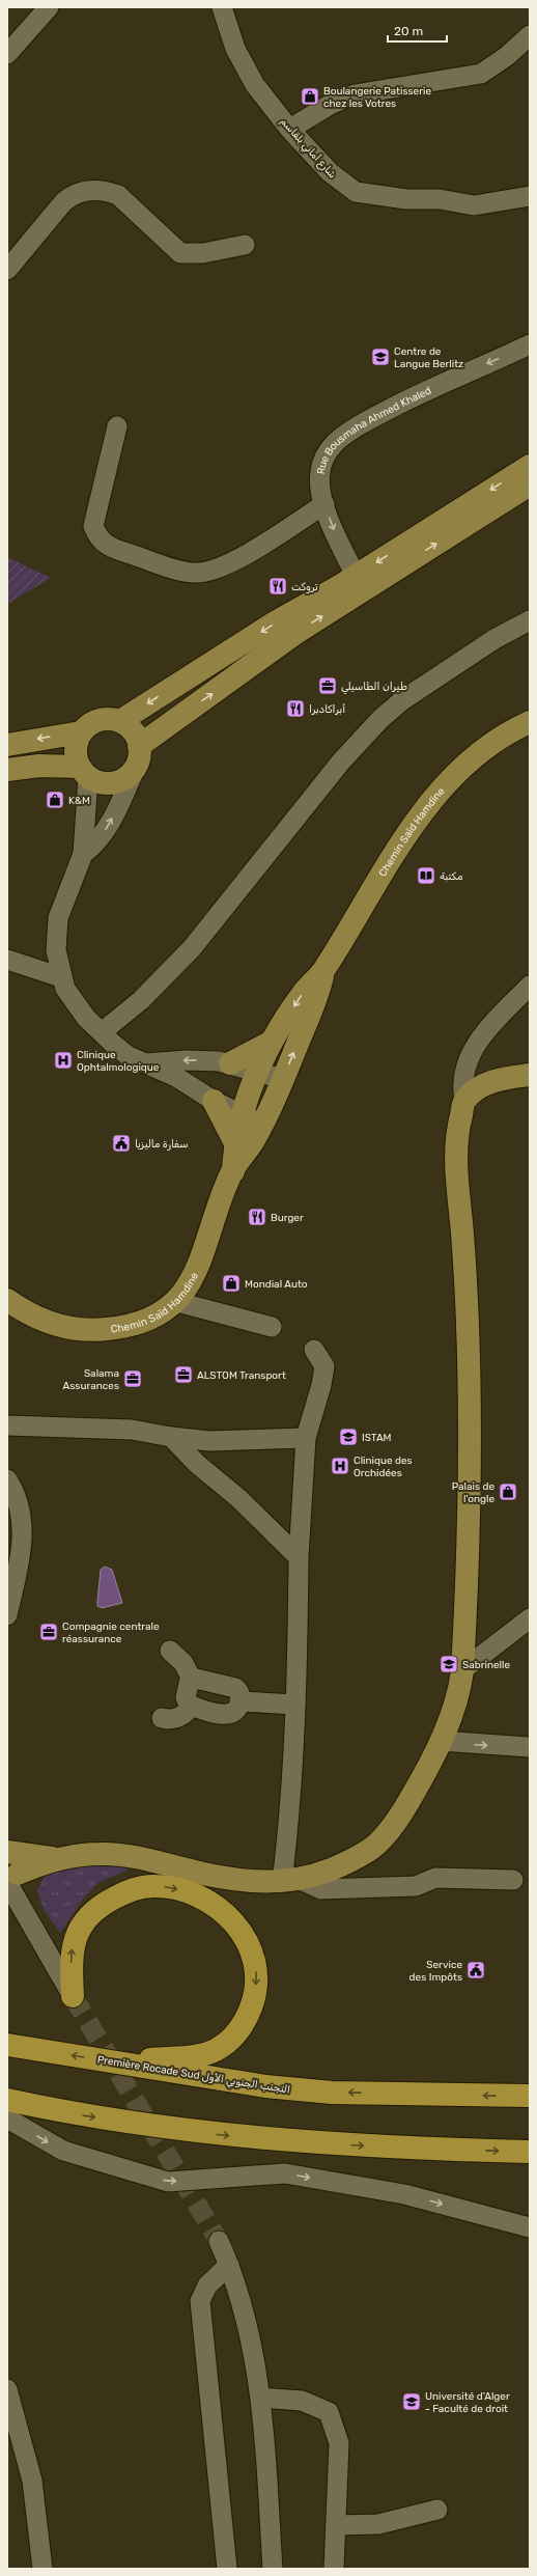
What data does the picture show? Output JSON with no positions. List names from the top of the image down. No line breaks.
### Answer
{"streets":{"highway":["Première Rocade Sud التجنب الجنوبي الأول"],"main road":["Chemin Saïd Hamdine"],"street":["شارع أماني بلقاسم","Rue Bousmaha Ahmed Khaled"]},"places":{"shop":["Boulangerie Patisserie chez les Votres","K&M","Mondial Auto","Palais de l'ongle"],"school or university":["Centre de Langue Berlitz","ISTAM","Sabrinelle","Université d'Alger - Faculté de droit"],"restaurant":["تروكت","أبراكادبرا","Burger"],"office":["طيران الطاسيلي","ALSTOM Transport","Salama Assurances","Compagnie centrale réassurance"],"library":["مكتبة"],"hospital":["Clinique Ophtalmologique","Clinique des Orchidées"],"public building":["سفارة ماليزيا","Service des Impôts"]},"scale_bar":"20 m"}
